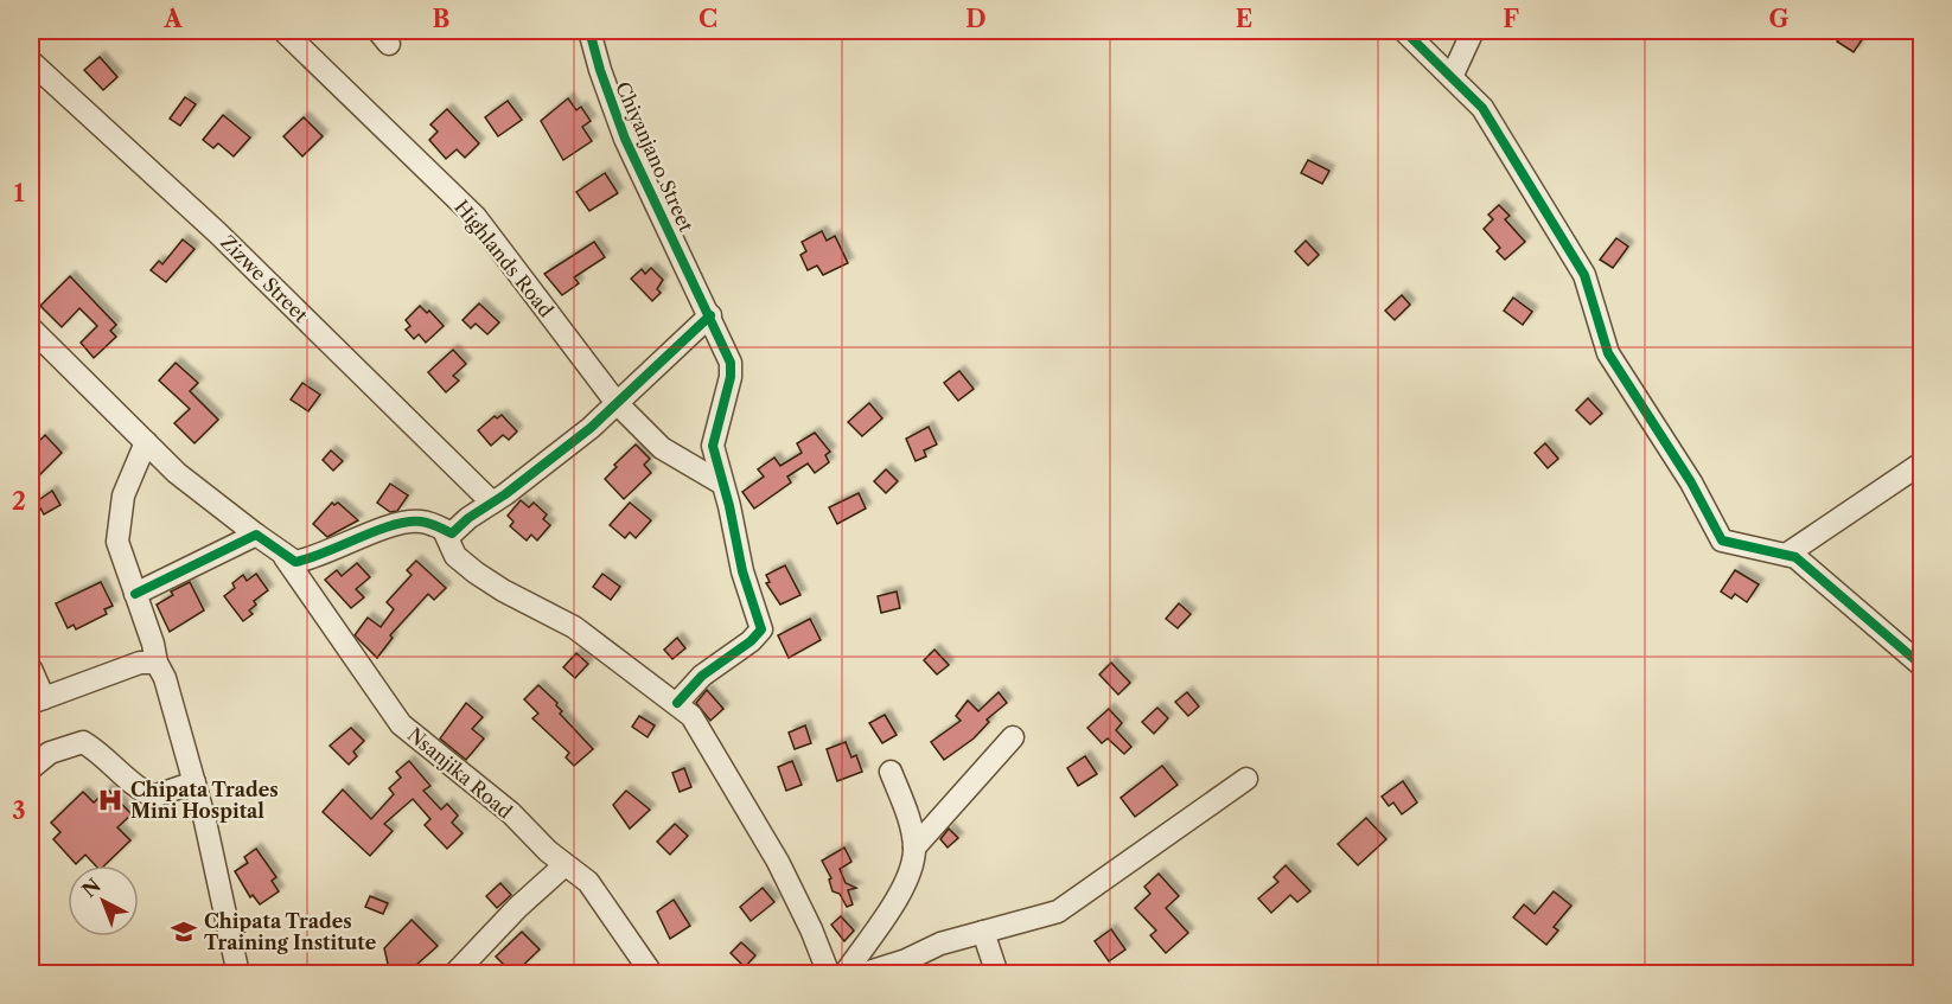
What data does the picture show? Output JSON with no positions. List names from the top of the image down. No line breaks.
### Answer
{"streets":{"street":["Chiyanjano Street","Highlands Road","Zizwe Street","Nsanjika Road"]},"crossings":[["Chiyanjano Street","Highlands Road"]],"places":{"hospital":["Chipata Trades Mini Hospital"],"school or university":["Chipata Trades Training Institute"]},"north":"top left","grid":{"columns":["A","B","C","D","E","F","G"],"rows":["1","2","3"]}}
